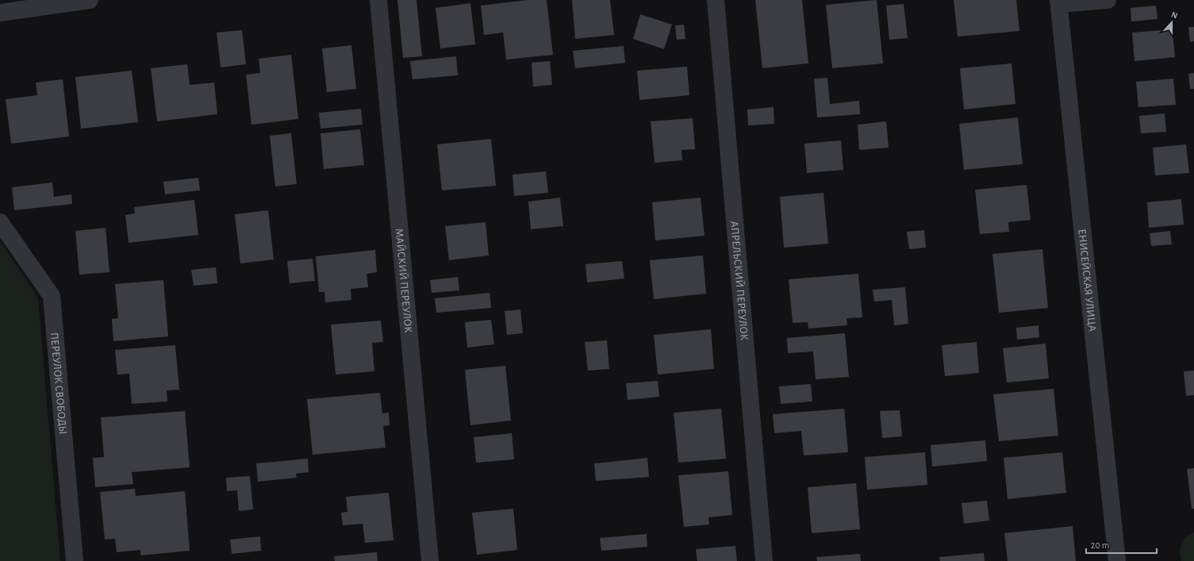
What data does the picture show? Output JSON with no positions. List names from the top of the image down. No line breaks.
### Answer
{"streets":{"street":["ЕНИСЕЙСКАЯ УЛИЦА","МАЙСКИЙ ПЕРЕУЛОК","АПРЕЛЬСКИЙ ПЕРЕУЛОК","ПЕРЕУЛОК СВОБОДЫ"]},"scale_bar":"20 m","north":"top"}
